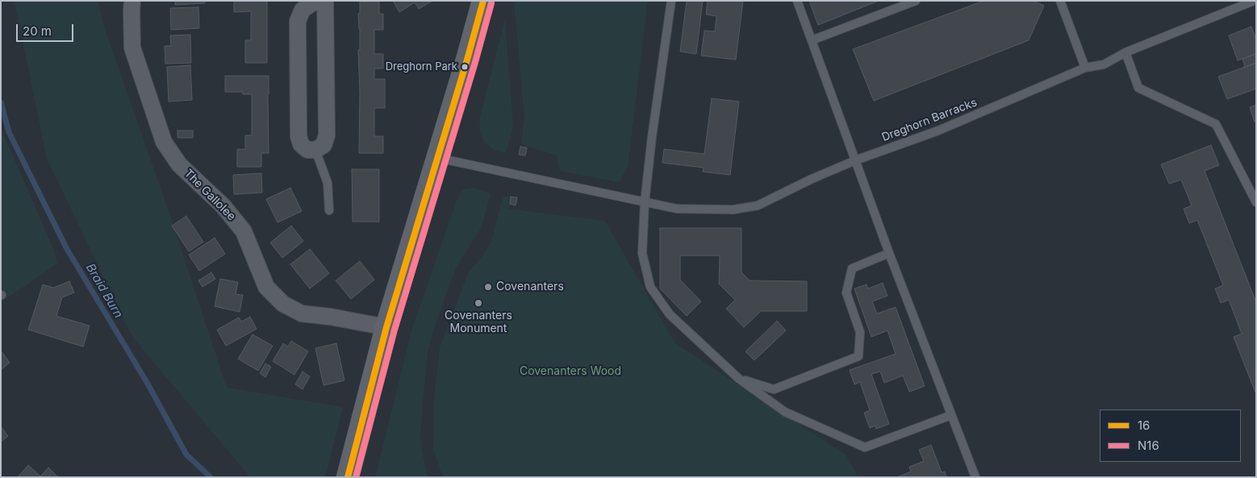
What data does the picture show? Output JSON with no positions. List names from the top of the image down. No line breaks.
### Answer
{"streets":{"street":["The Gallolee"],"lane":["Dreghorn Barracks"]},"water":["Braid Burn"],"parks":["Covenanters Wood"],"places":["Dreghorn Park","Covenanters","Covenanters Monument"],"lines":["transit line 16","transit line N16"],"legend":["16","N16"],"scale_bar":"20 m"}
